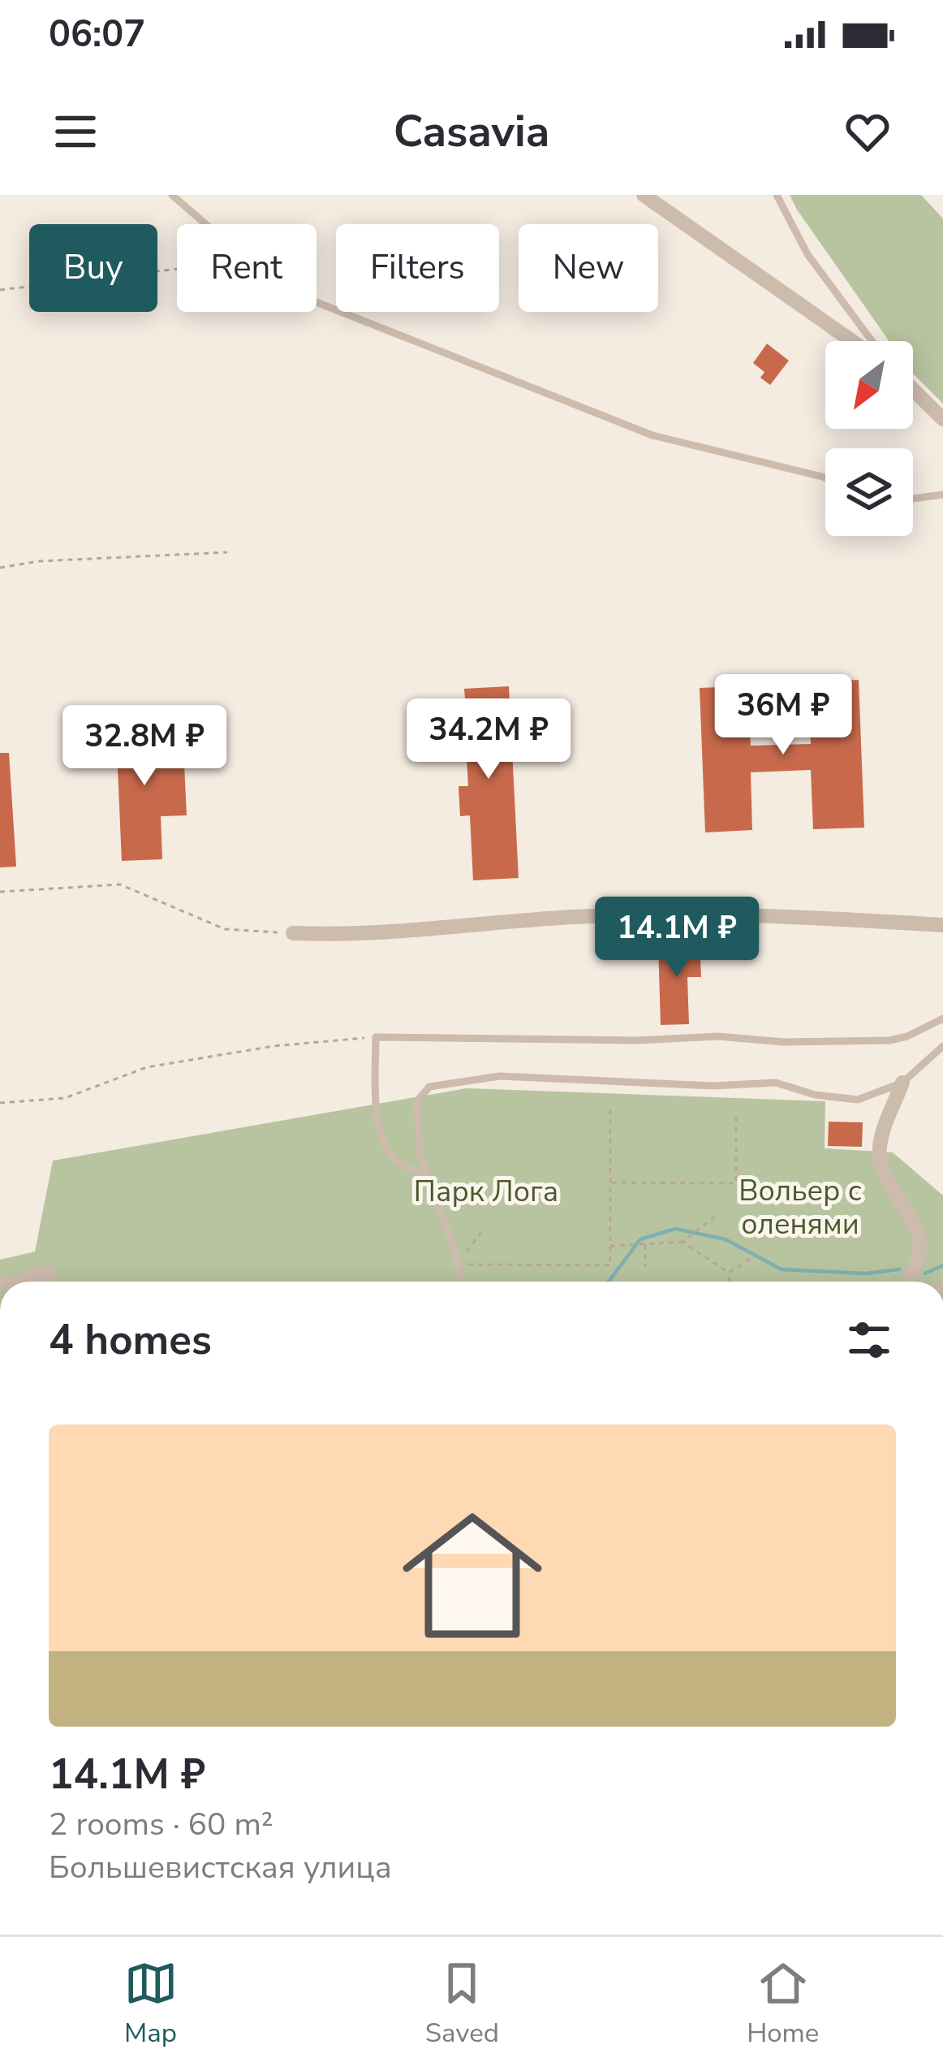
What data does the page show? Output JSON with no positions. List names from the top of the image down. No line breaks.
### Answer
{"parks":["Вольер с оленями","Парк Лога"],"north":"bottom left","page":{"status":"06:07","header":"Casavia","chip":["Buy","Rent","Filters","New"],"price":["36M ₽","34.2M ₽","32.8M ₽","14.1M ₽"],"heading":"4 homes","list":[{"name":"14.1M ₽","note":"2 rooms · 60 m² · Большевистская улица"}],"tabs":["Map","Saved","Home"]}}
